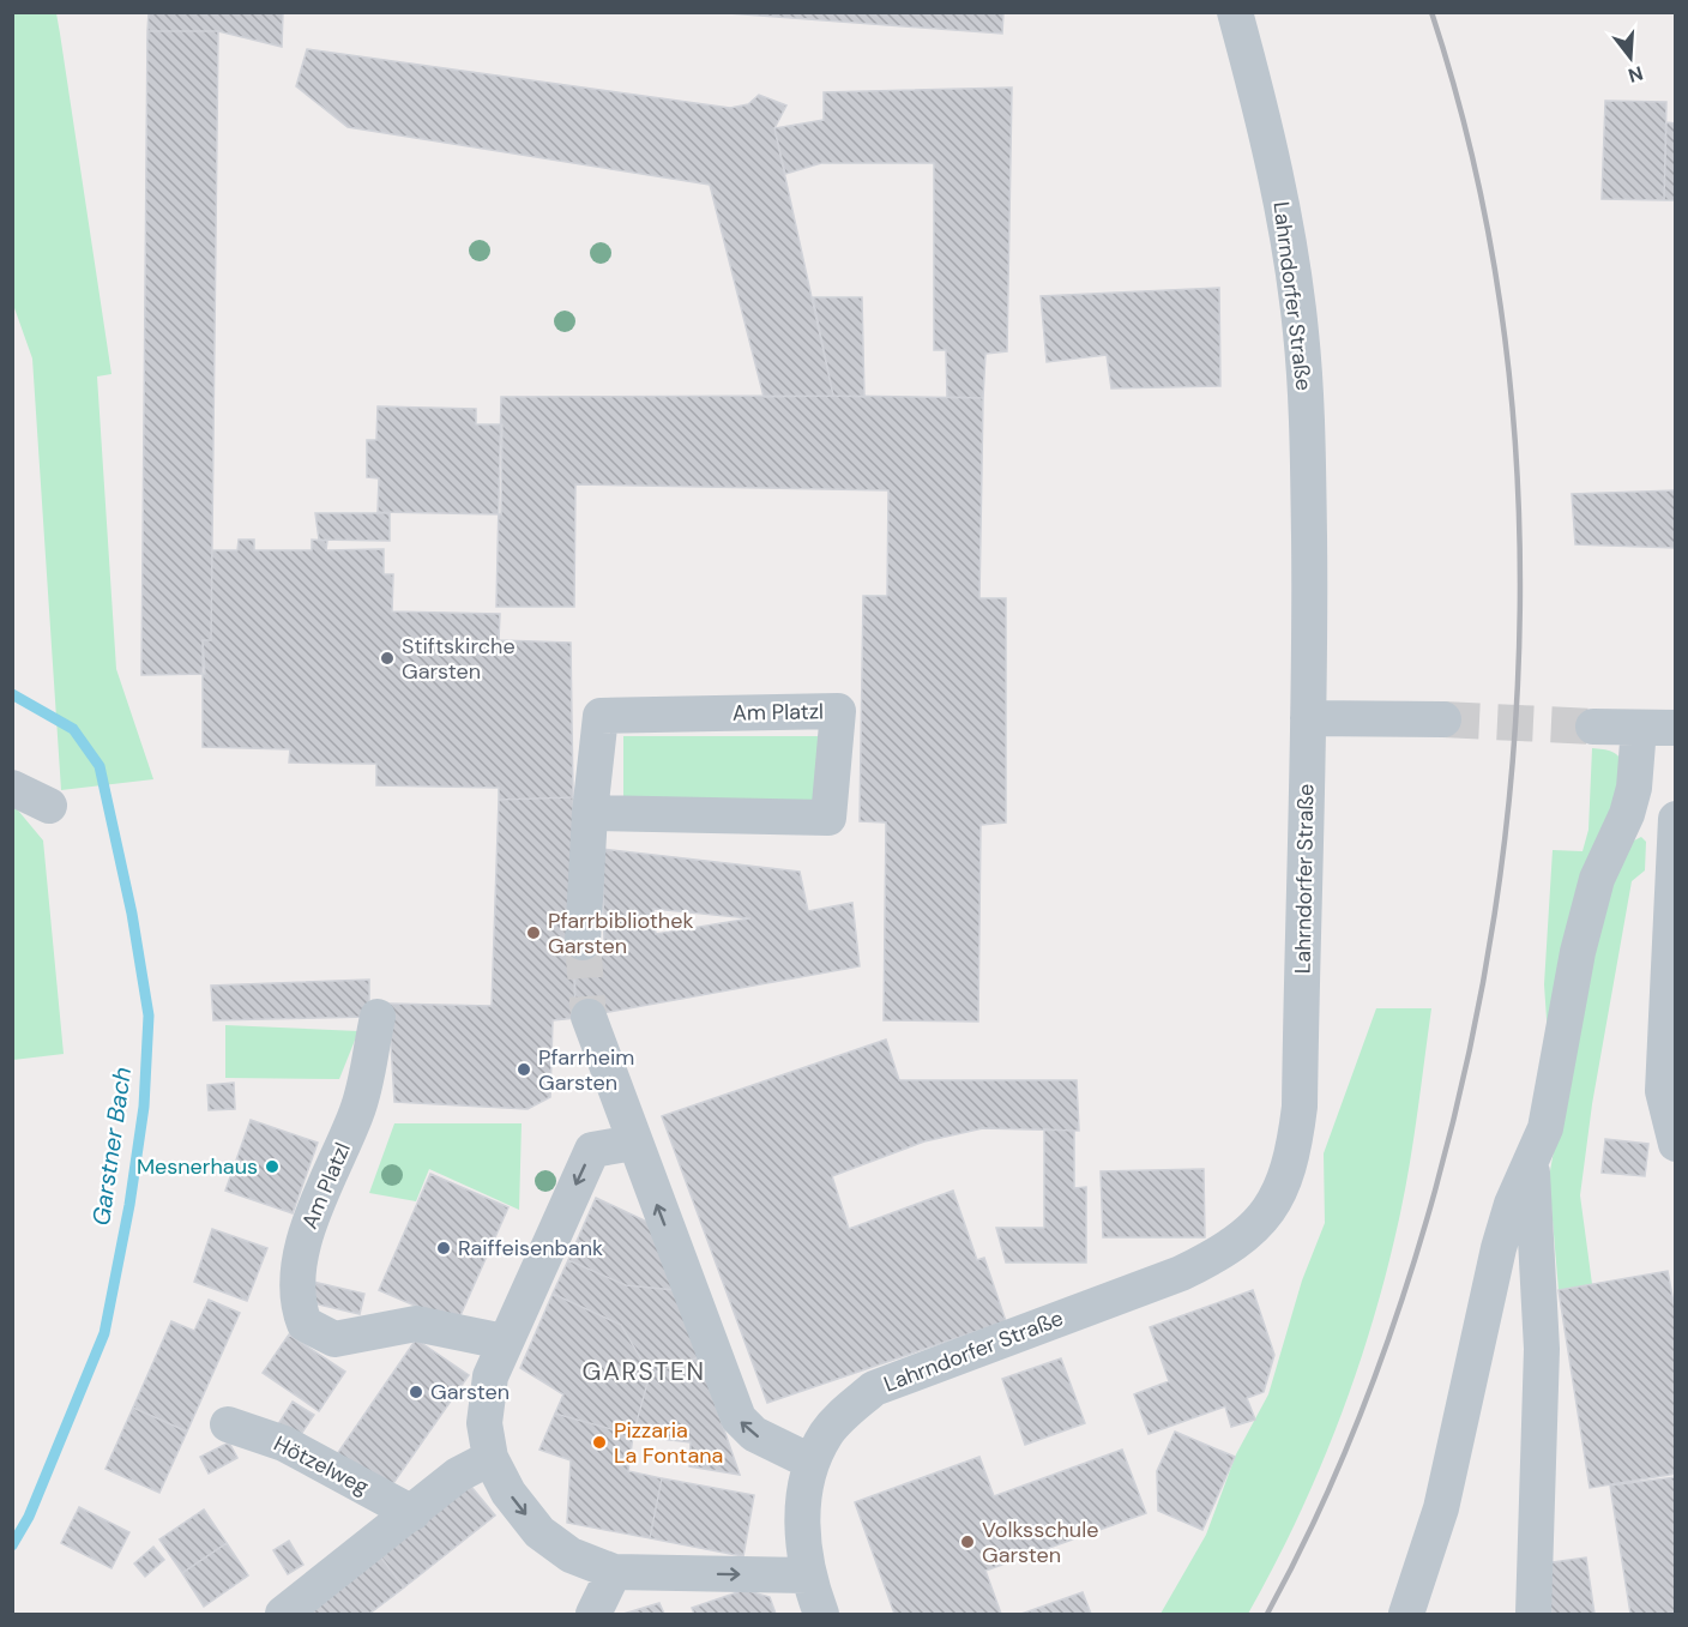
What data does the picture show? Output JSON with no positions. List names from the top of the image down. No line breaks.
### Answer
{"streets":{"street":["Lahrndorfer Straße","Am Platzl","Hötzelweg"]},"districts":["GARSTEN"],"water":["Garstner Bach"],"places":["Stiftskirche Garsten","Pfarrbibliothek Garsten","Pfarrheim Garsten","Mesnerhaus","Raiffeisenbank","Garsten","Pizzaria La Fontana","Volksschule Garsten"],"north":"bottom"}
